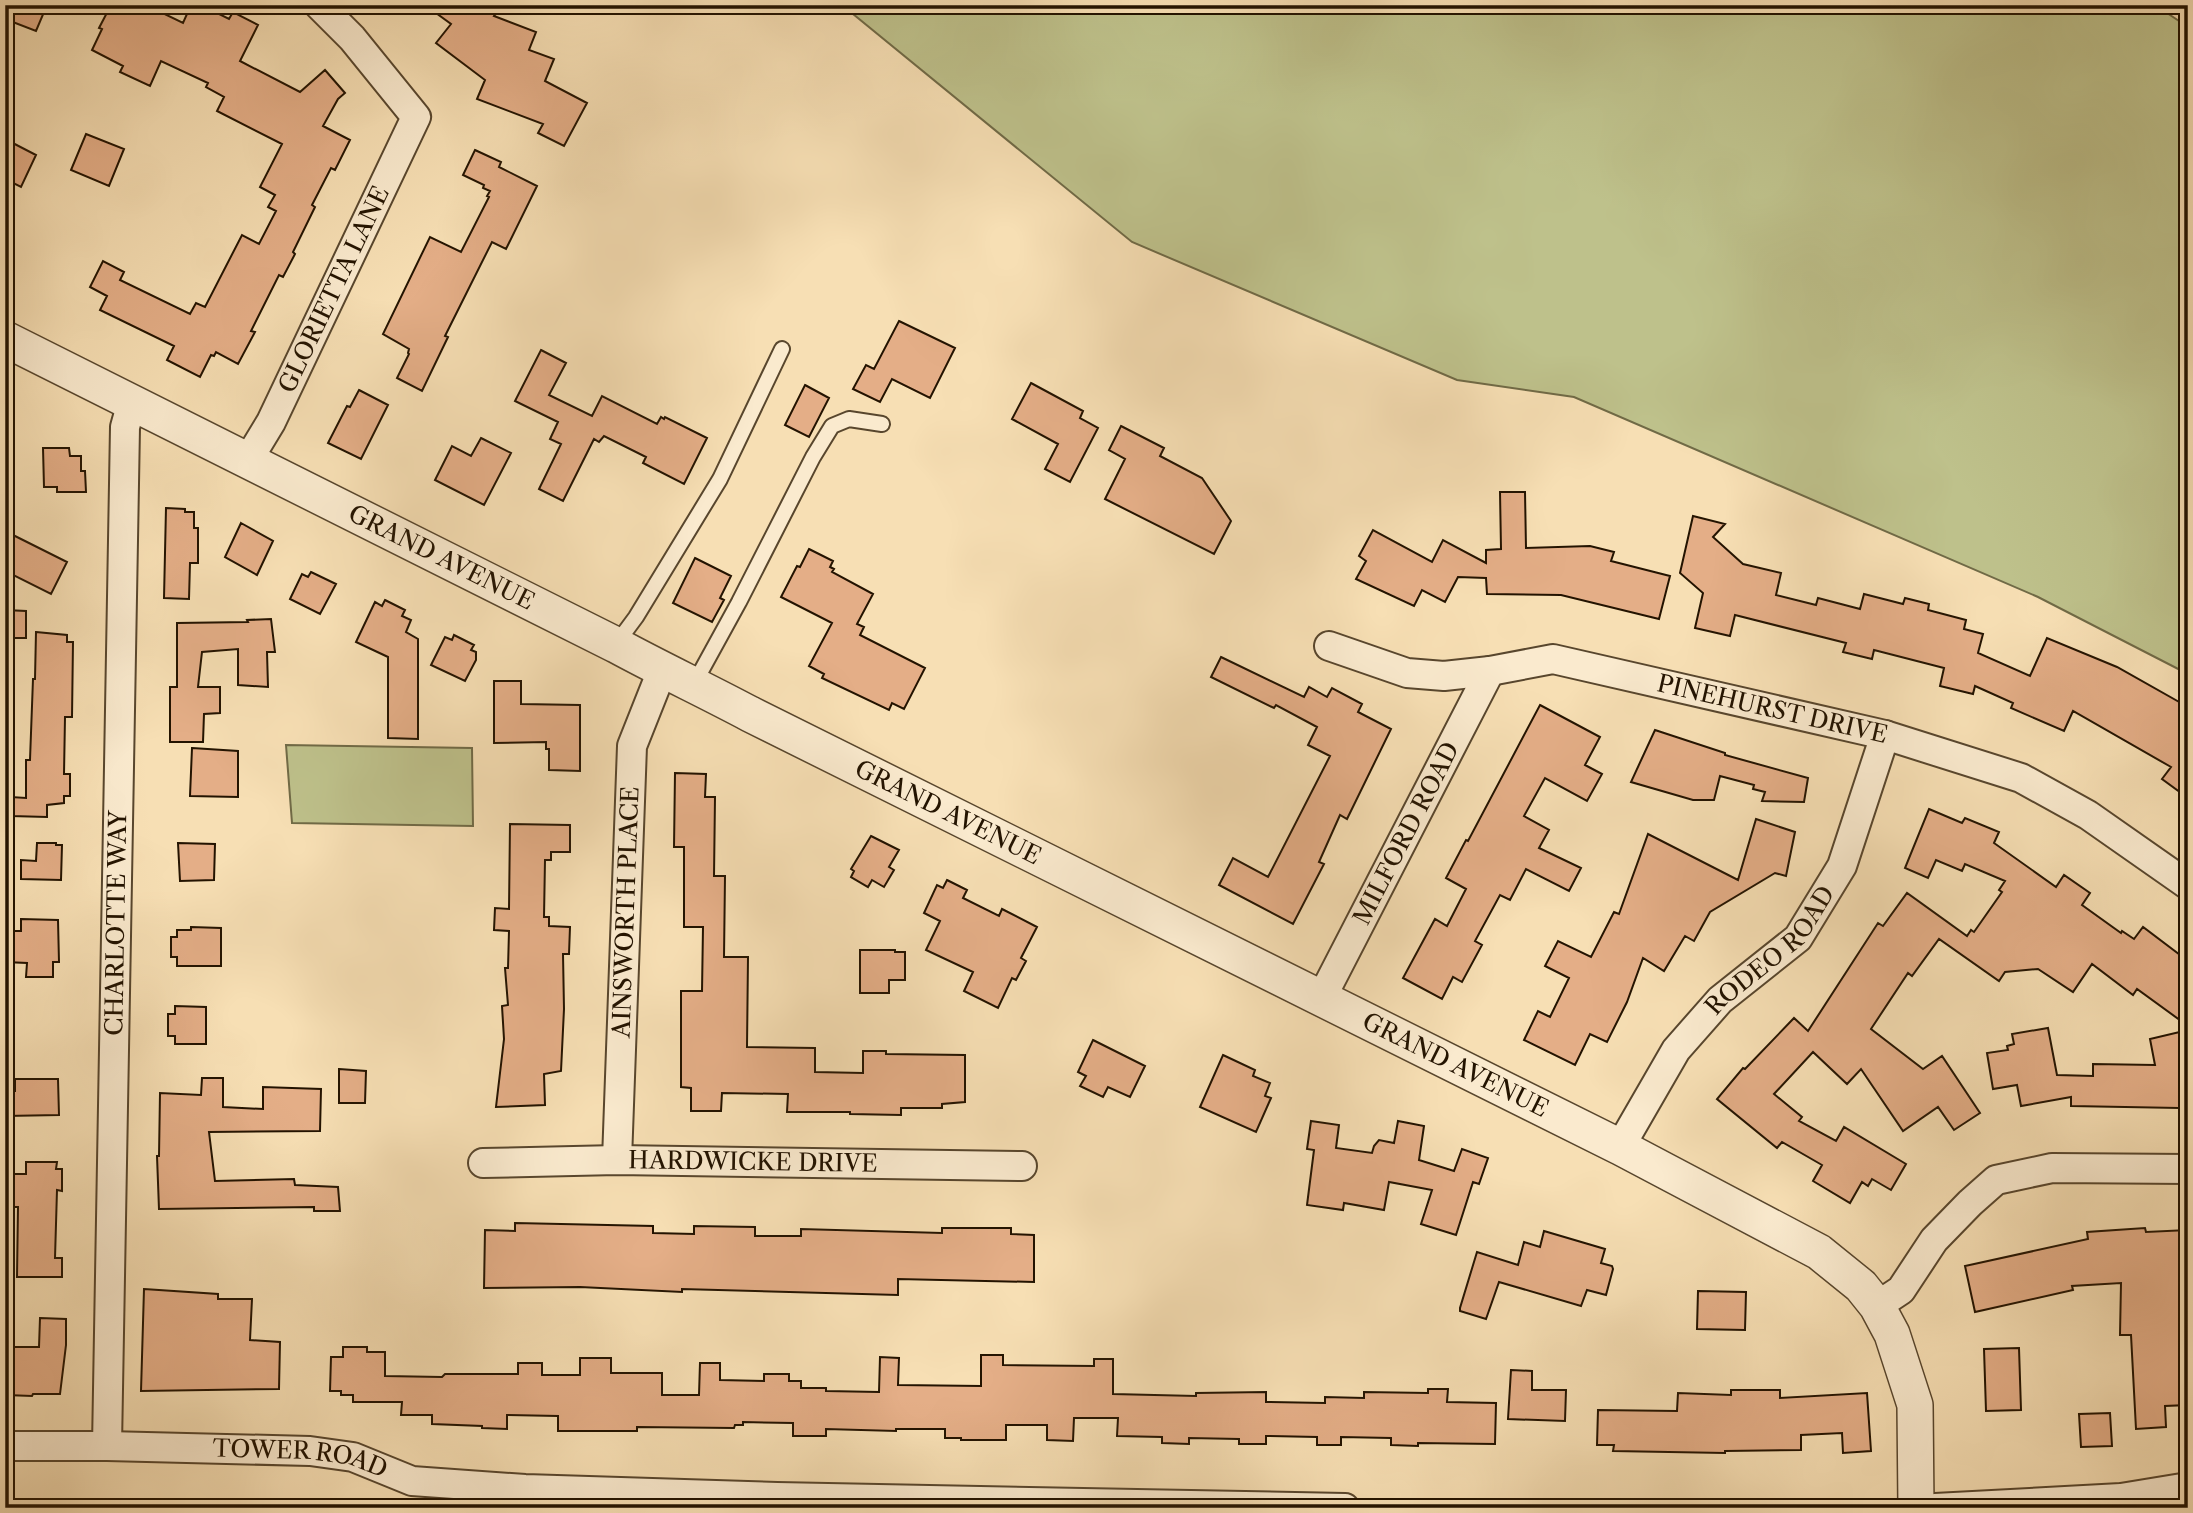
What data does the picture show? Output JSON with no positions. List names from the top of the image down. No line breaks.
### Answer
{"streets":{"street":["GLORIETTA LANE","GRAND AVENUE","PINEHURST DRIVE","MILFORD ROAD","AINSWORTH PLACE","CHARLOTTE WAY","RODEO ROAD","HARDWICKE DRIVE","TOWER ROAD"]},"crossings":[["GLORIETTA LANE","GRAND AVENUE"],["GRAND AVENUE","MILFORD ROAD"],["GRAND AVENUE","AINSWORTH PLACE"],["GRAND AVENUE","CHARLOTTE WAY"],["GRAND AVENUE","RODEO ROAD"],["PINEHURST DRIVE","MILFORD ROAD"],["PINEHURST DRIVE","RODEO ROAD"],["AINSWORTH PLACE","HARDWICKE DRIVE"],["CHARLOTTE WAY","TOWER ROAD"]]}
